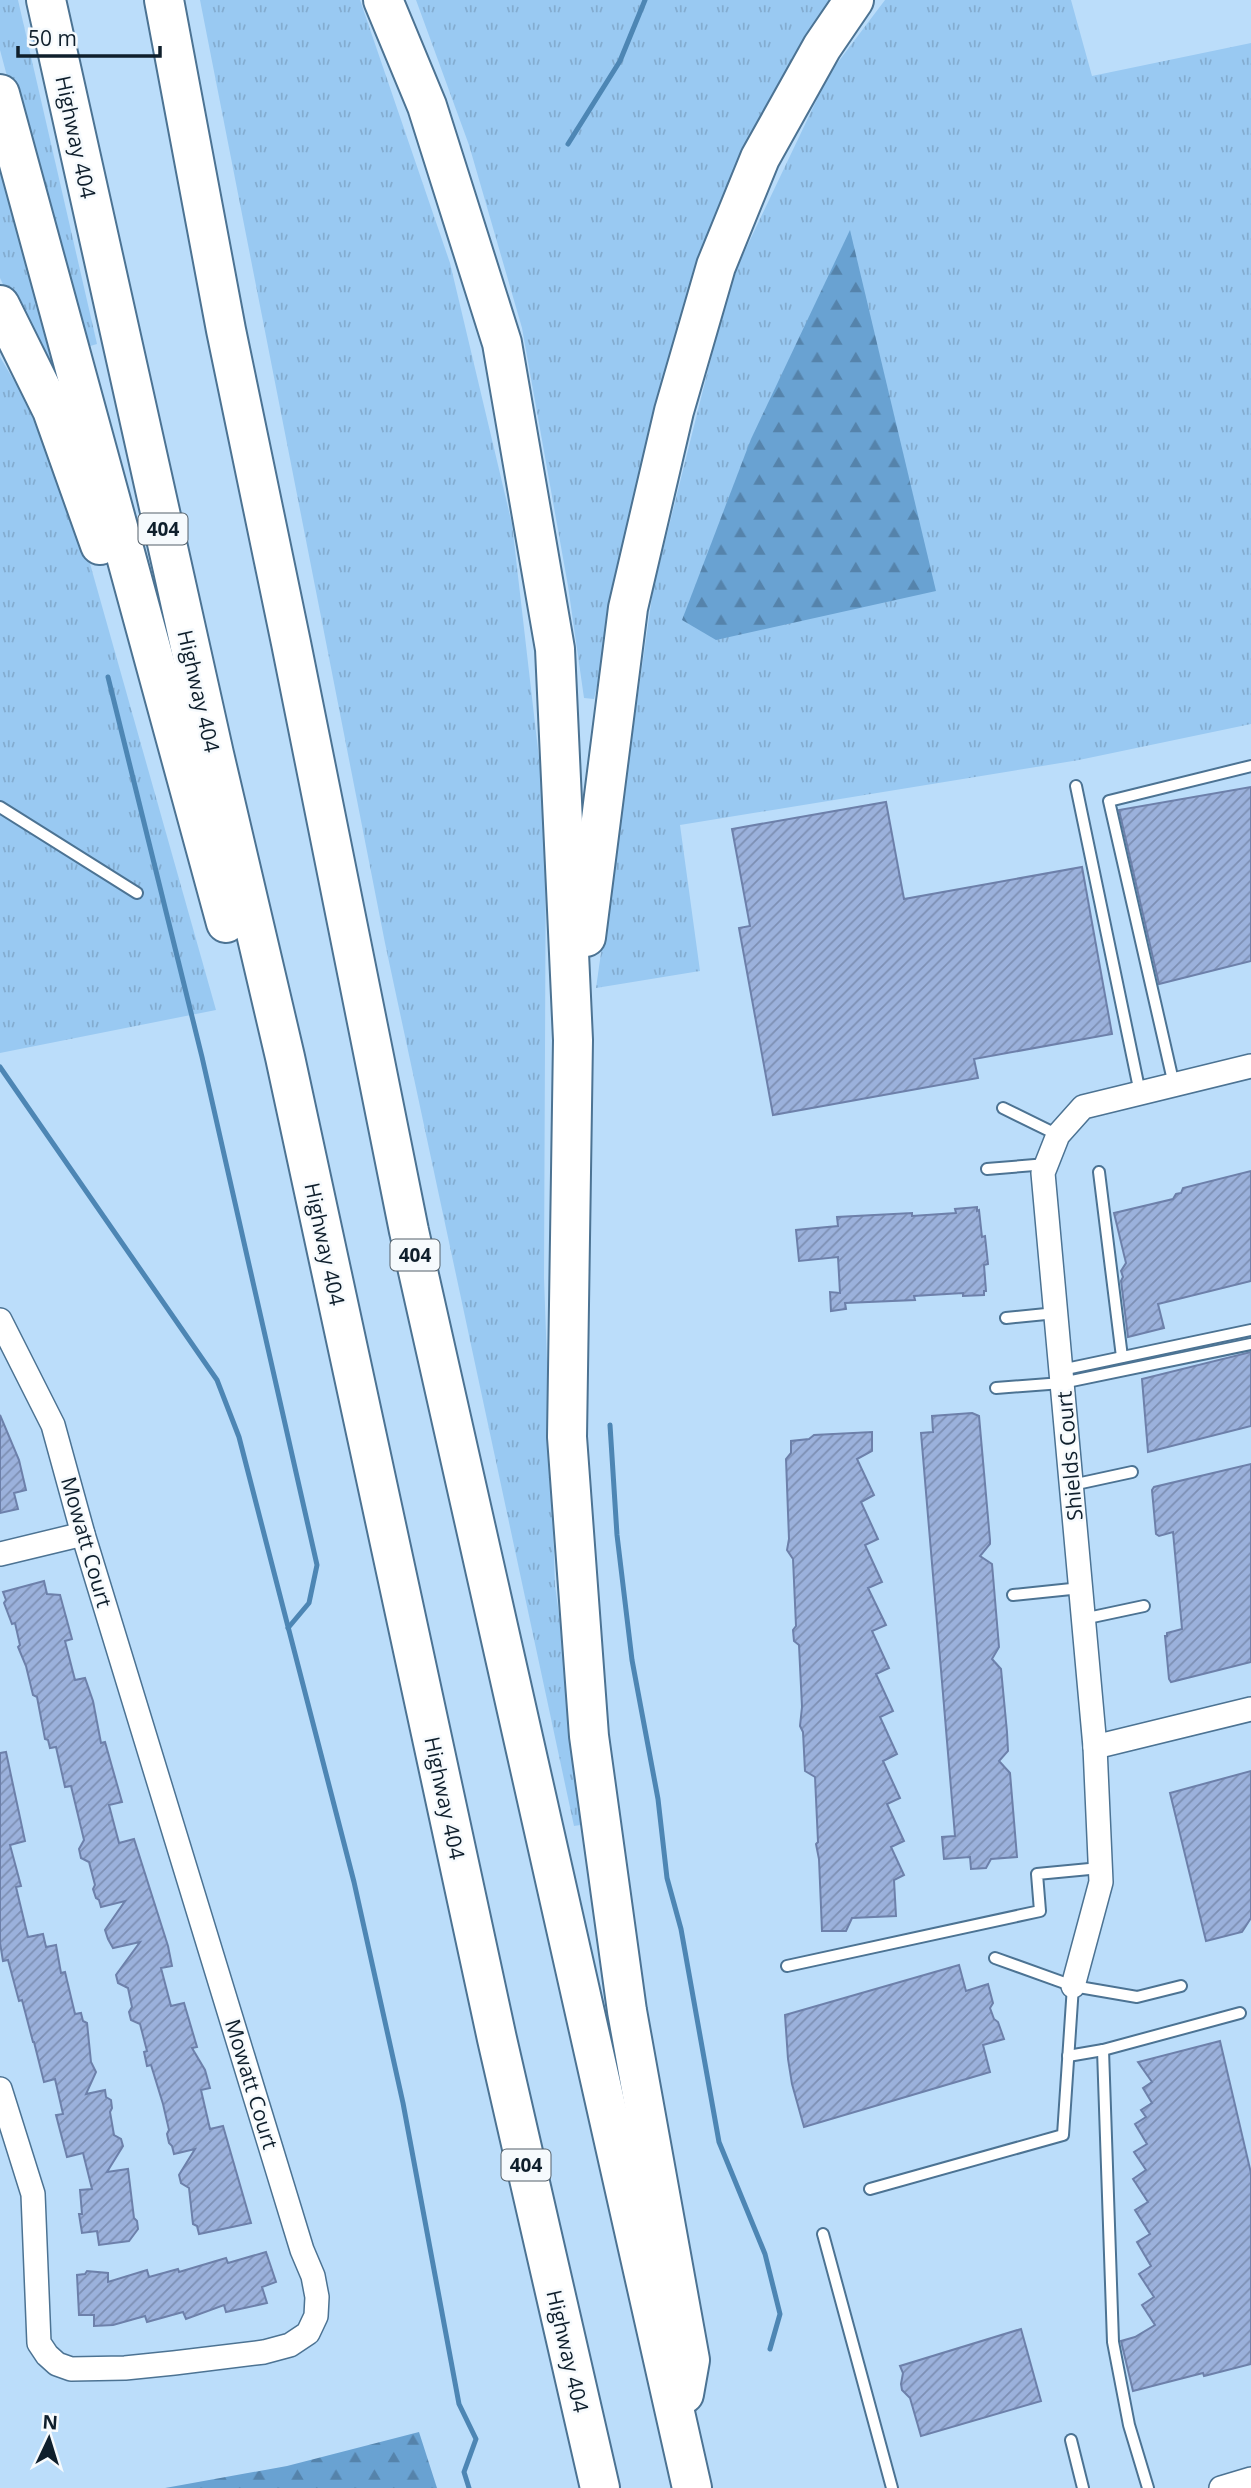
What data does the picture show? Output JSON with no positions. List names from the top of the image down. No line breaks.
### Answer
{"streets":{"highway":["Highway 404","404"],"street":["Shields Court","Mowatt Court"]},"scale_bar":"50 m","north":"top"}
